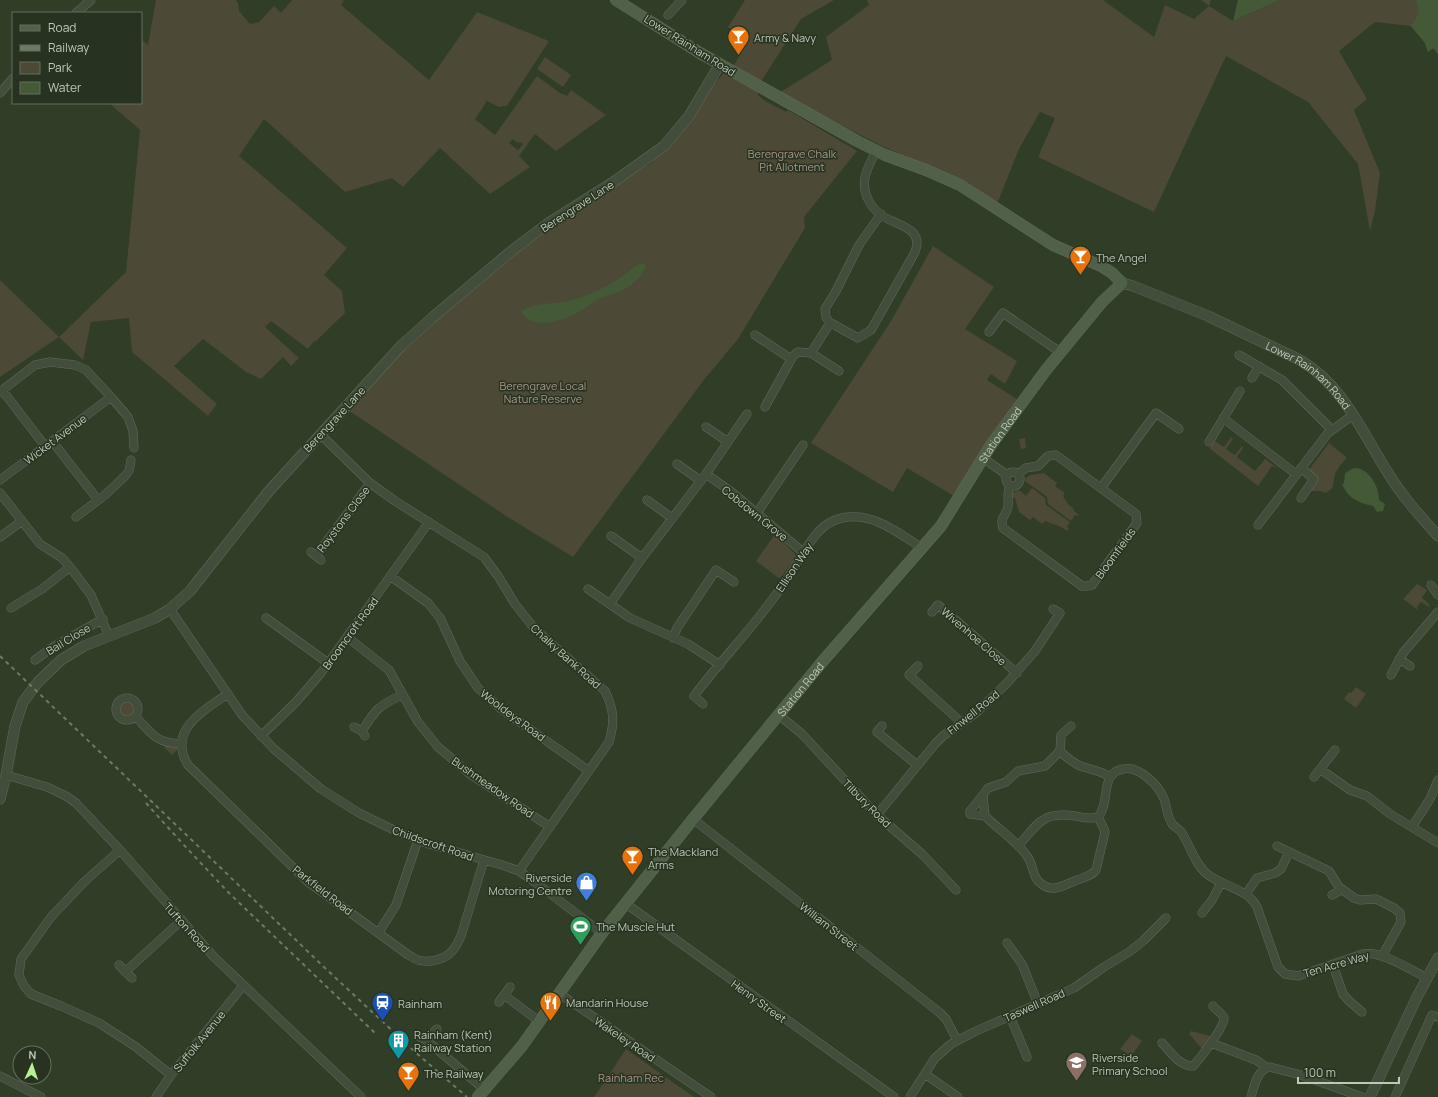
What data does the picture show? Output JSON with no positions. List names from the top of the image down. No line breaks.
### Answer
{"streets":{"main road":["Lower Rainham Road","Station Road"],"street":["Berengrave Lane","Wicket Avenue","Cobdown Grove","Roystons Close","Bloomfields","Ellison Way","Broomcroft Road","Wivenhoe Close","Bail Close","Chalky Bank Road","Finwell Road","Wooldeys Road","Bushmeadow Road","Tilbury Road","Childscroft Road","Parkfield Road","William Street","Tufton Road","Ten Acre Way","Henry Street","Taswell Road","Wakeley Road","Suffolk Avenue"]},"crossings":[["Lower Rainham Road","Berengrave Lane"],["Lower Rainham Road","Station Road"],["Berengrave Lane","Chalky Bank Road"],["Berengrave Lane","Childscroft Road"],["Berengrave Lane","Tufton Road"],["Station Road","Ellison Way"],["Station Road","Tilbury Road"],["Station Road","Childscroft Road"],["Station Road","William Street"],["Station Road","Henry Street"],["Station Road","Wakeley Road"],["Cobdown Grove","Ellison Way"],["Roystons Close","Chalky Bank Road"],["Broomcroft Road","Chalky Bank Road"],["Broomcroft Road","Wooldeys Road"],["Broomcroft Road","Bushmeadow Road"],["Broomcroft Road","Childscroft Road"],["Wivenhoe Close","Finwell Road"],["Chalky Bank Road","Wooldeys Road"],["Chalky Bank Road","Bushmeadow Road"],["Chalky Bank Road","Childscroft Road"],["Finwell Road","Tilbury Road"],["Childscroft Road","Parkfield Road"],["William Street","Taswell Road"],["Tufton Road","Suffolk Avenue"]],"parks":["Berengrave Chalk Pit Allotment","Berengrave Local Nature Reserve","Rainham Rec"],"places":{"bar":["Army & Navy","The Angel","The Mackland Arms","The Railway"],"shop":["Riverside Motoring Centre"],"sports":["The Muscle Hut"],"restaurant":["Mandarin House"],"station":["Rainham"],"building":["Rainham (Kent) Railway Station"],"school or university":["Riverside Primary School"]},"legend":["Road","Railway","Park","Water"],"scale_bar":"100 m","north":"top"}
